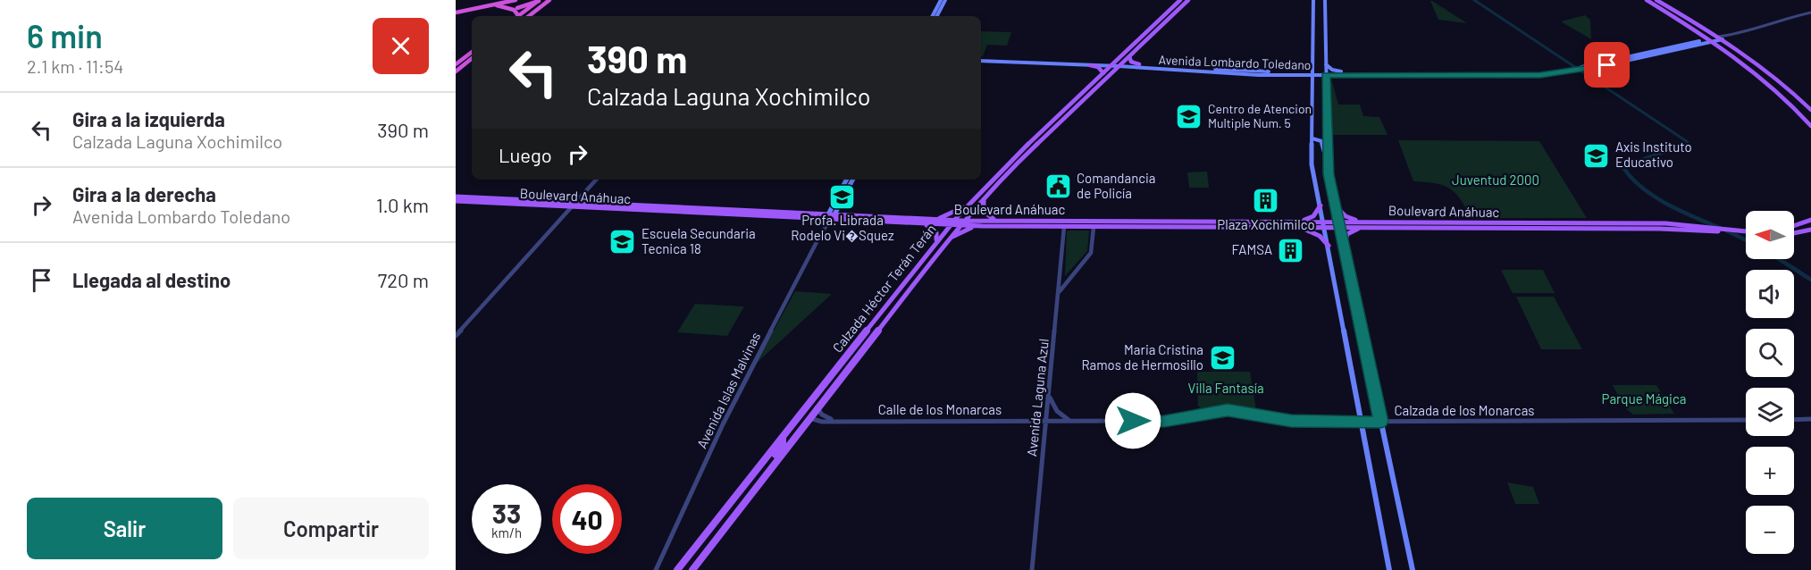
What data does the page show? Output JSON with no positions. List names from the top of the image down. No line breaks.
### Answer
{"streets":{"main road":["Avenida Lombardo Toledano","Boulevard Anáhuac","Calzada Héctor Terán Terán"],"street":["Avenida Islas Malvinas","Avenida Laguna Azul","Calle de los Monarcas","Calzada de los Monarcas"]},"crossings":[["Avenida Lombardo Toledano","Calzada Héctor Terán Terán"],["Boulevard Anáhuac","Calzada Héctor Terán Terán"],["Boulevard Anáhuac","Avenida Islas Malvinas"],["Boulevard Anáhuac","Avenida Laguna Azul"],["Calzada Héctor Terán Terán","Calle de los Monarcas"],["Avenida Laguna Azul","Calle de los Monarcas"],["Avenida Laguna Azul","Calzada de los Monarcas"],["Calle de los Monarcas","Calzada de los Monarcas"]],"parks":["Juventud 2000","Villa Fantasía","Parque Mágica"],"places":{"school or university":["Centro de Atencion Multiple Num. 5","Axis Instituto Educativo","Profa. Librada Rodelo Vi�Squez","Escuela Secundaria Tecnica 18","Maria Cristina Ramos de Hermosillo"],"public building":["Comandancia de Policía"],"building":["Plaza Xochimilco","FAMSA"]},"north":"left","page":{"heading":["6 min","2.1 km · 11:54"],"turn":["390 m","Calzada Laguna Xochimilco"],"list":[{"name":"Gira a la izquierda","note":"Calzada Laguna Xochimilco","value":"390 m"},{"name":"Gira a la derecha","note":"Avenida Lombardo Toledano","value":"1.0 km"},{"name":"Llegada al destino","value":"720 m"}],"then":"Luego","map_buttons":["+","−"],"speed":"33 km/h","limit":"40","buttons":["Salir","Compartir"]}}
